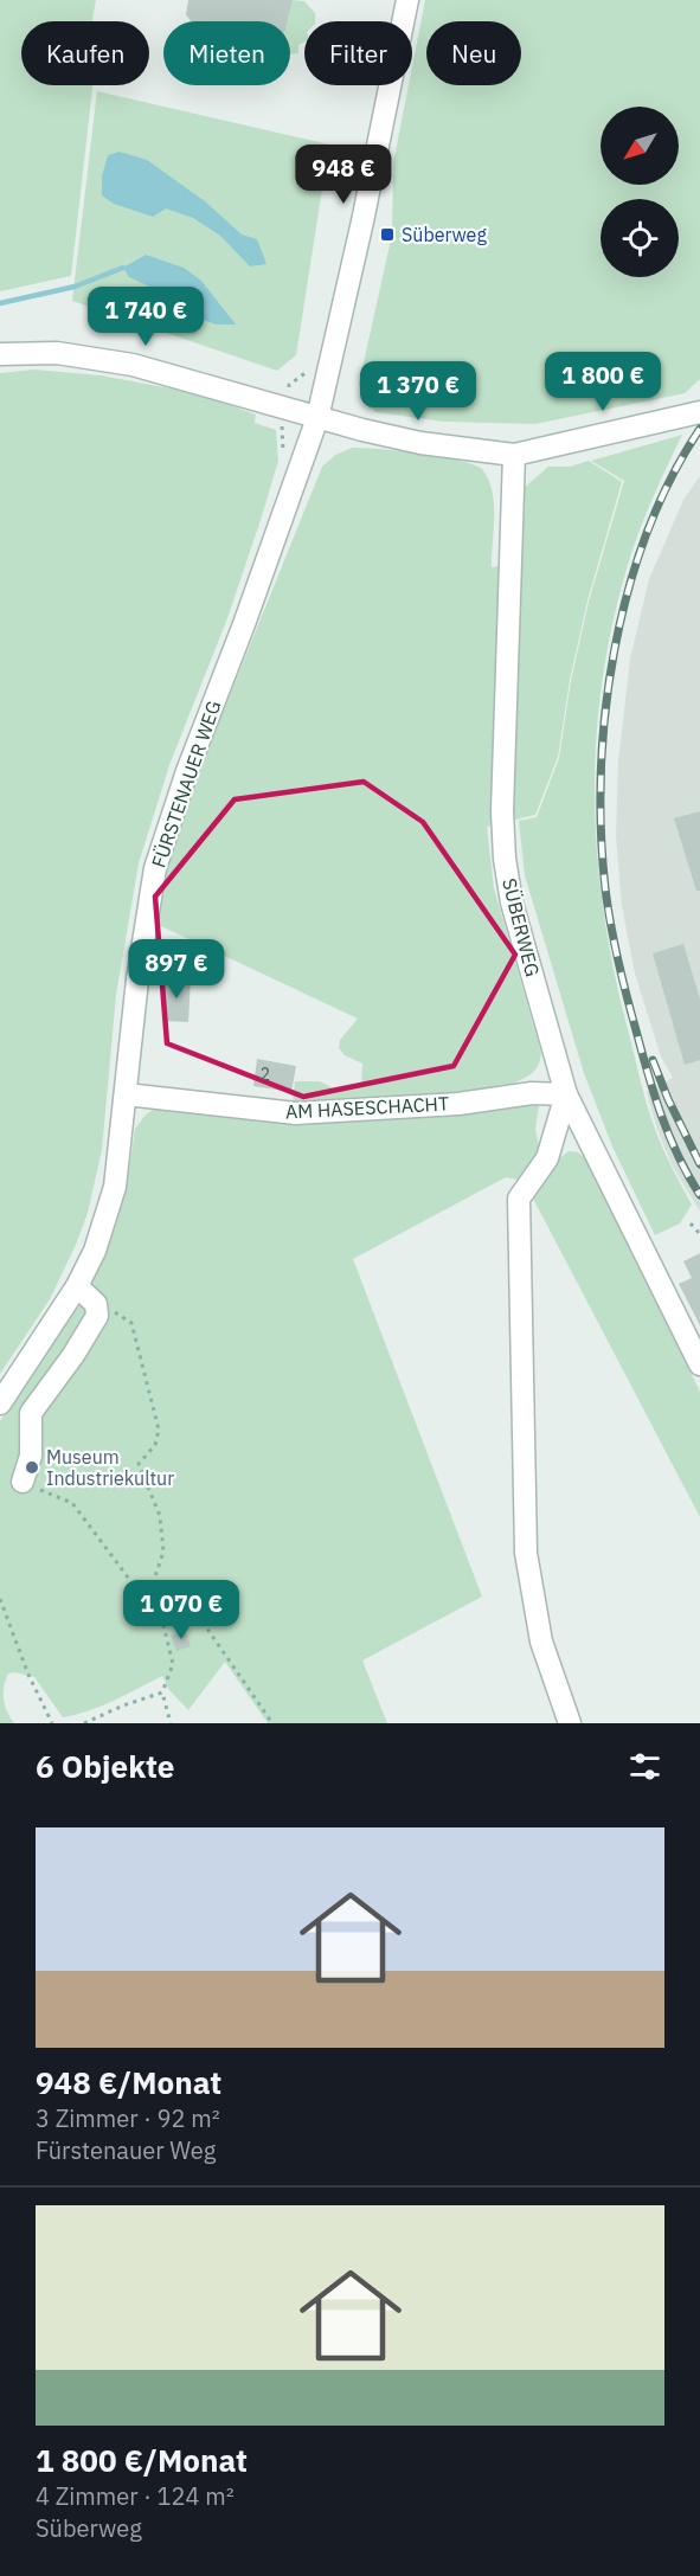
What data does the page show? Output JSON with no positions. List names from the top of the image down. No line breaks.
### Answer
{"streets":{"street":["FÜRSTENAUER WEG","SÜBERWEG","AM HASESCHACHT"]},"crossings":[["FÜRSTENAUER WEG","AM HASESCHACHT"],["SÜBERWEG","AM HASESCHACHT"]],"places":{"transit":["Süberweg"],"other":["Museum Industriekultur"]},"house_numbers":["2"],"north":"bottom left","page":{"chip":["Kaufen","Mieten","Filter","Neu"],"price":["948 €","1 740 €","1 800 €","1 370 €","897 €","1 070 €"],"heading":"6 Objekte","list":[{"name":"948 €/Monat","note":"3 Zimmer · 92 m² · Fürstenauer Weg"},{"name":"1 800 €/Monat","note":"4 Zimmer · 124 m² · Süberweg"}]}}
